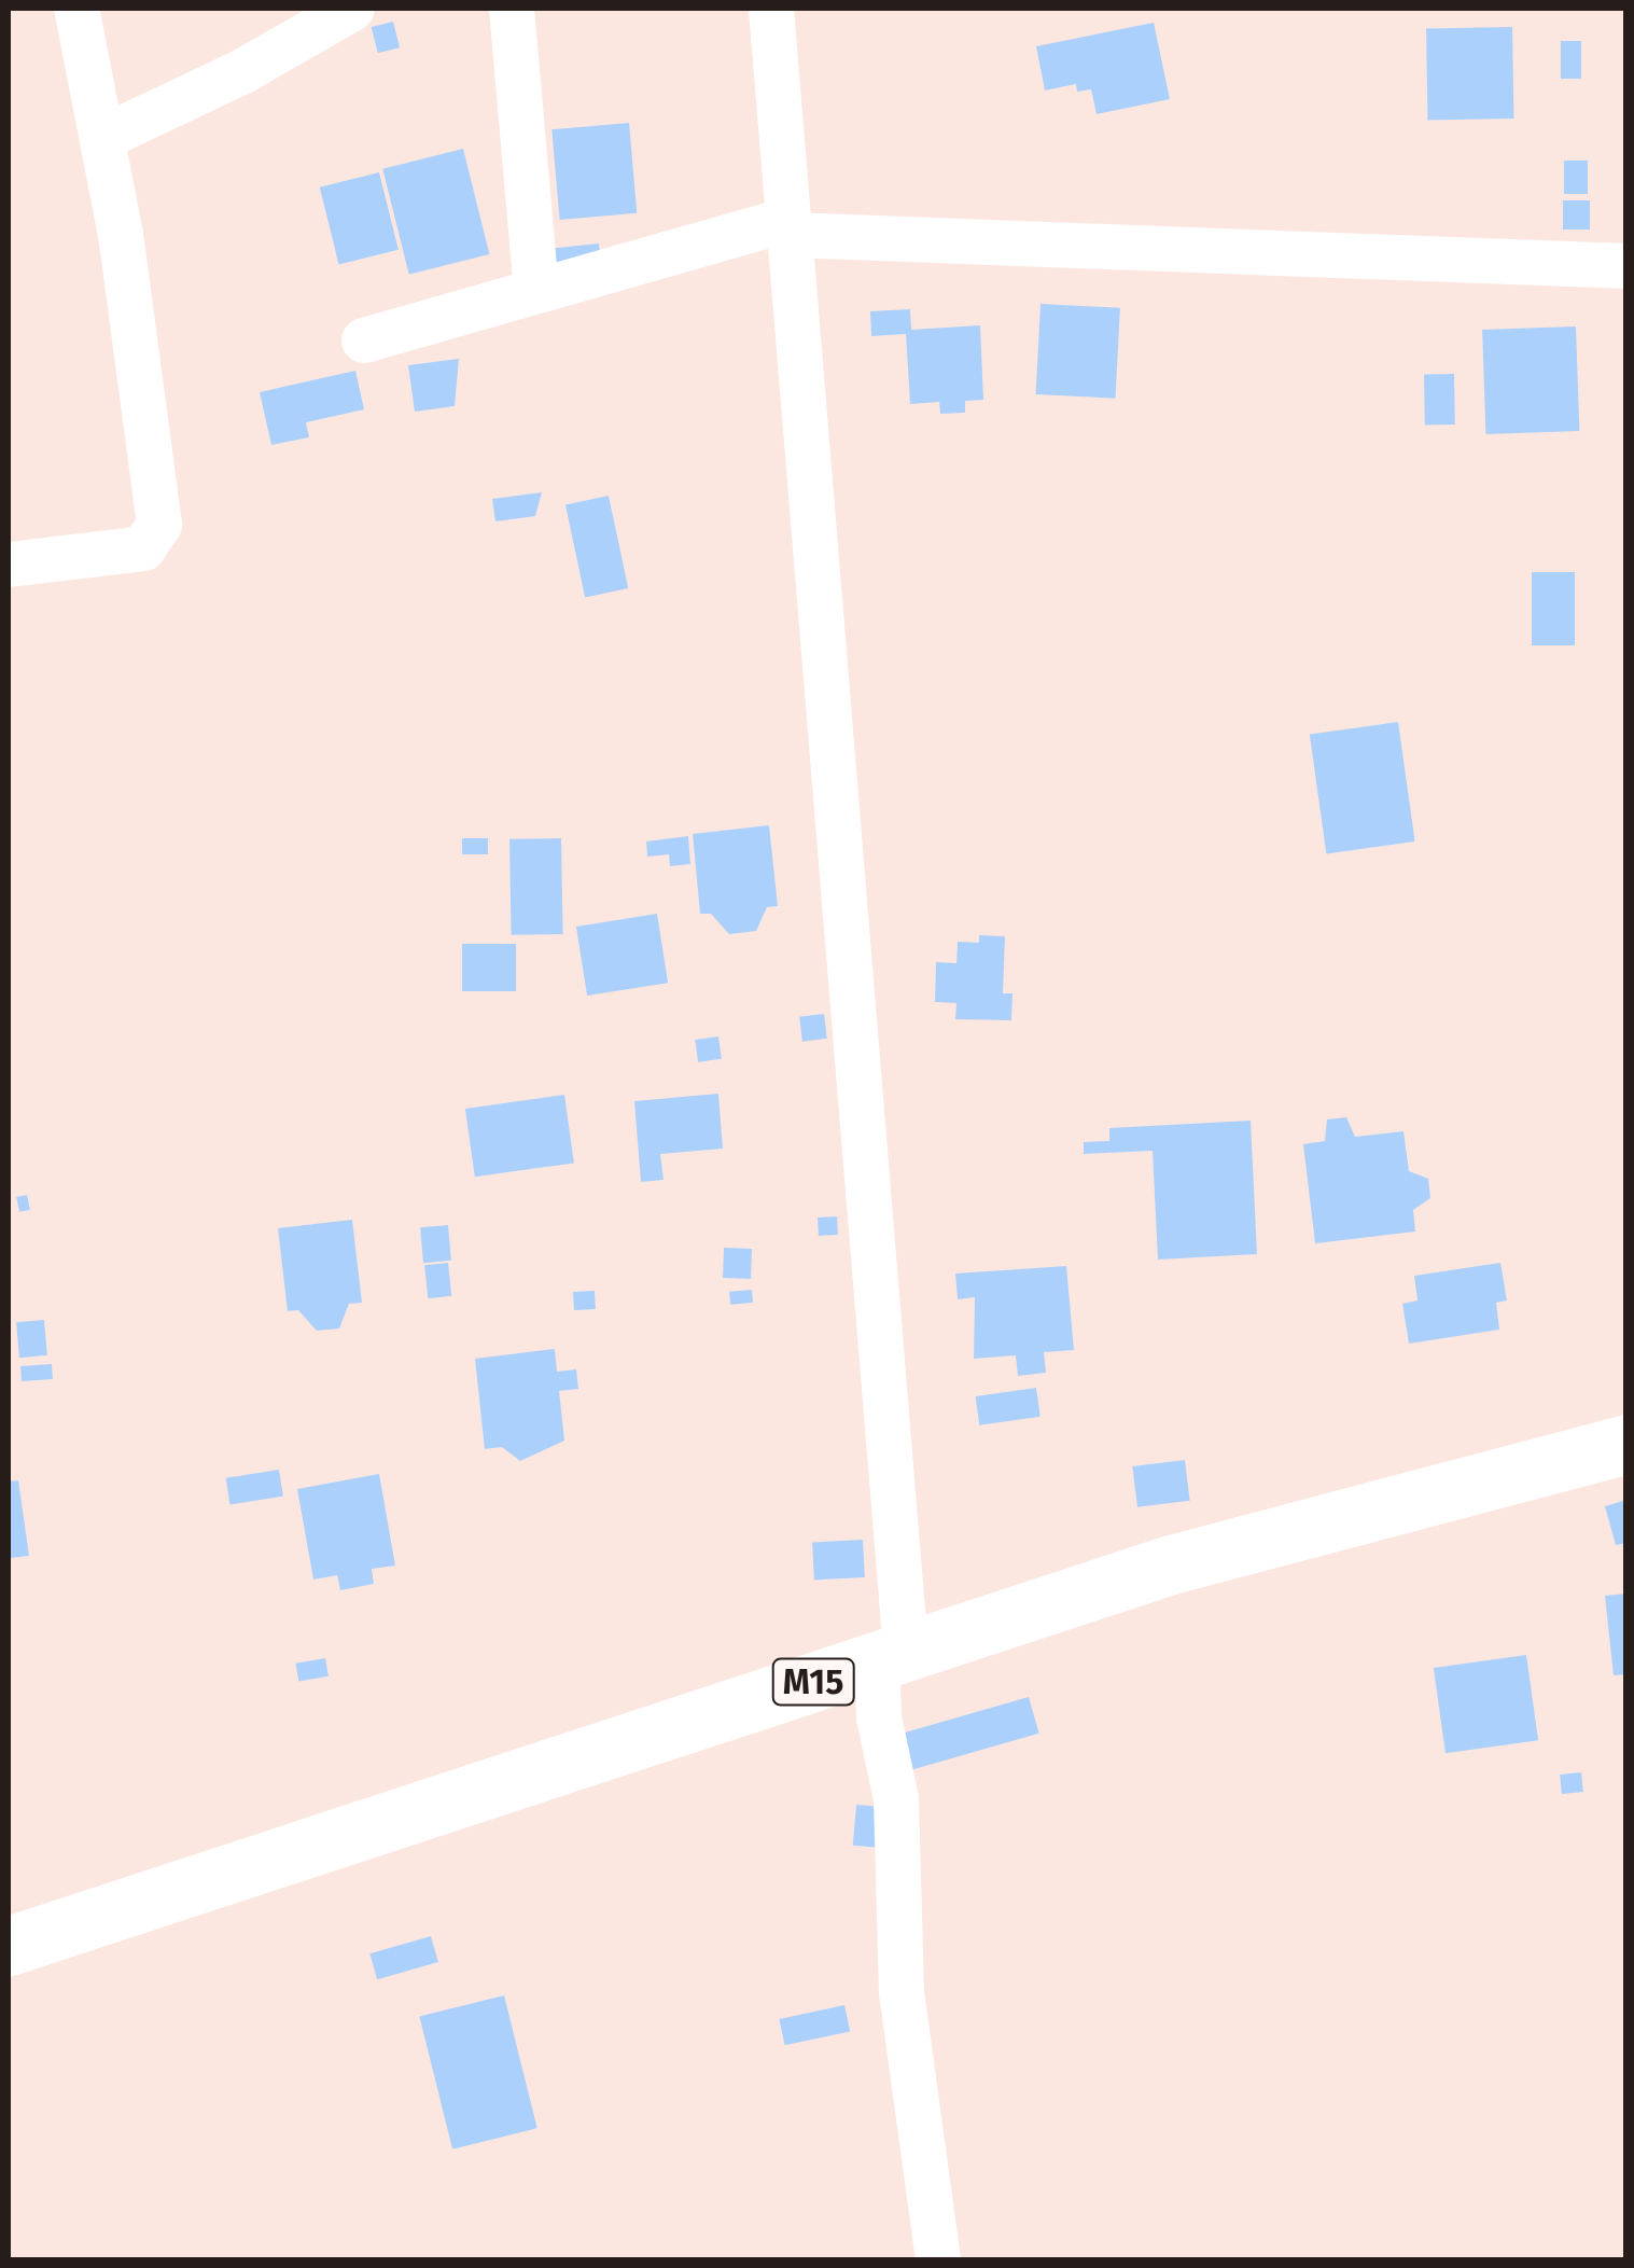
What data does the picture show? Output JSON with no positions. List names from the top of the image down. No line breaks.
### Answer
{"streets":{"highway":["M15"]}}
